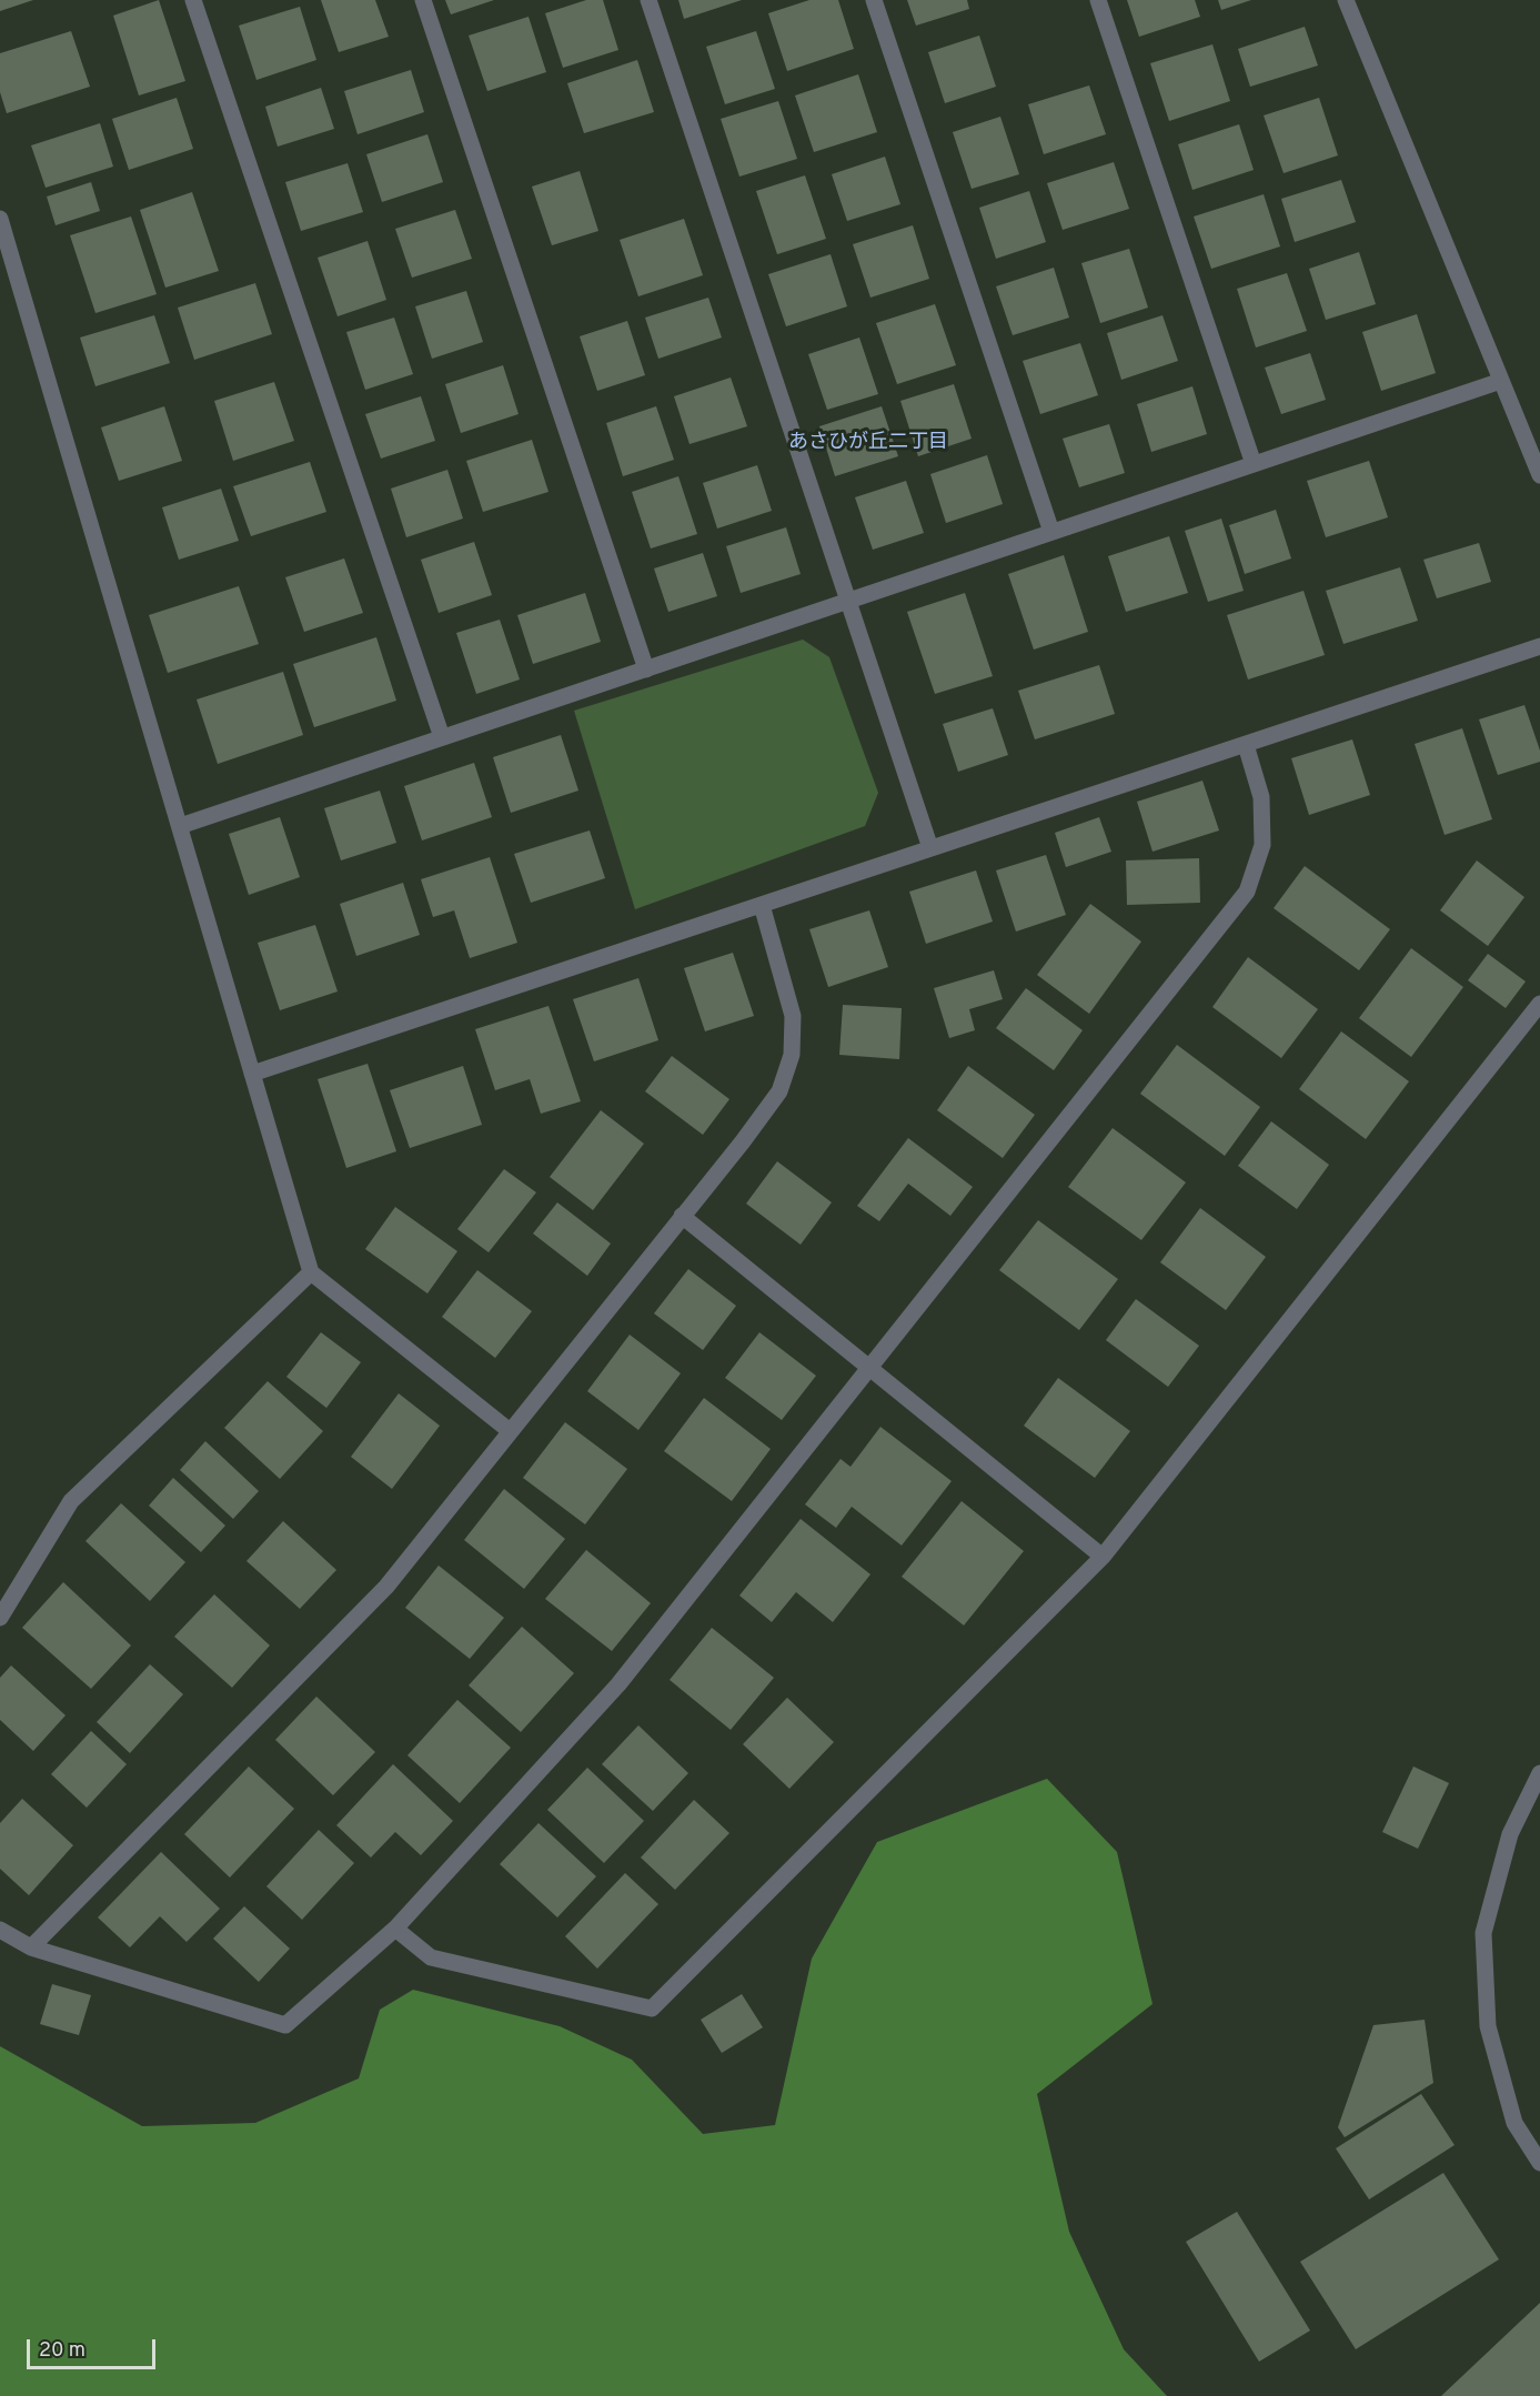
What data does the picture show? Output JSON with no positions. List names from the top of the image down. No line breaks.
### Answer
{"districts":["あさひが丘二丁目"],"scale_bar":"20 m"}
